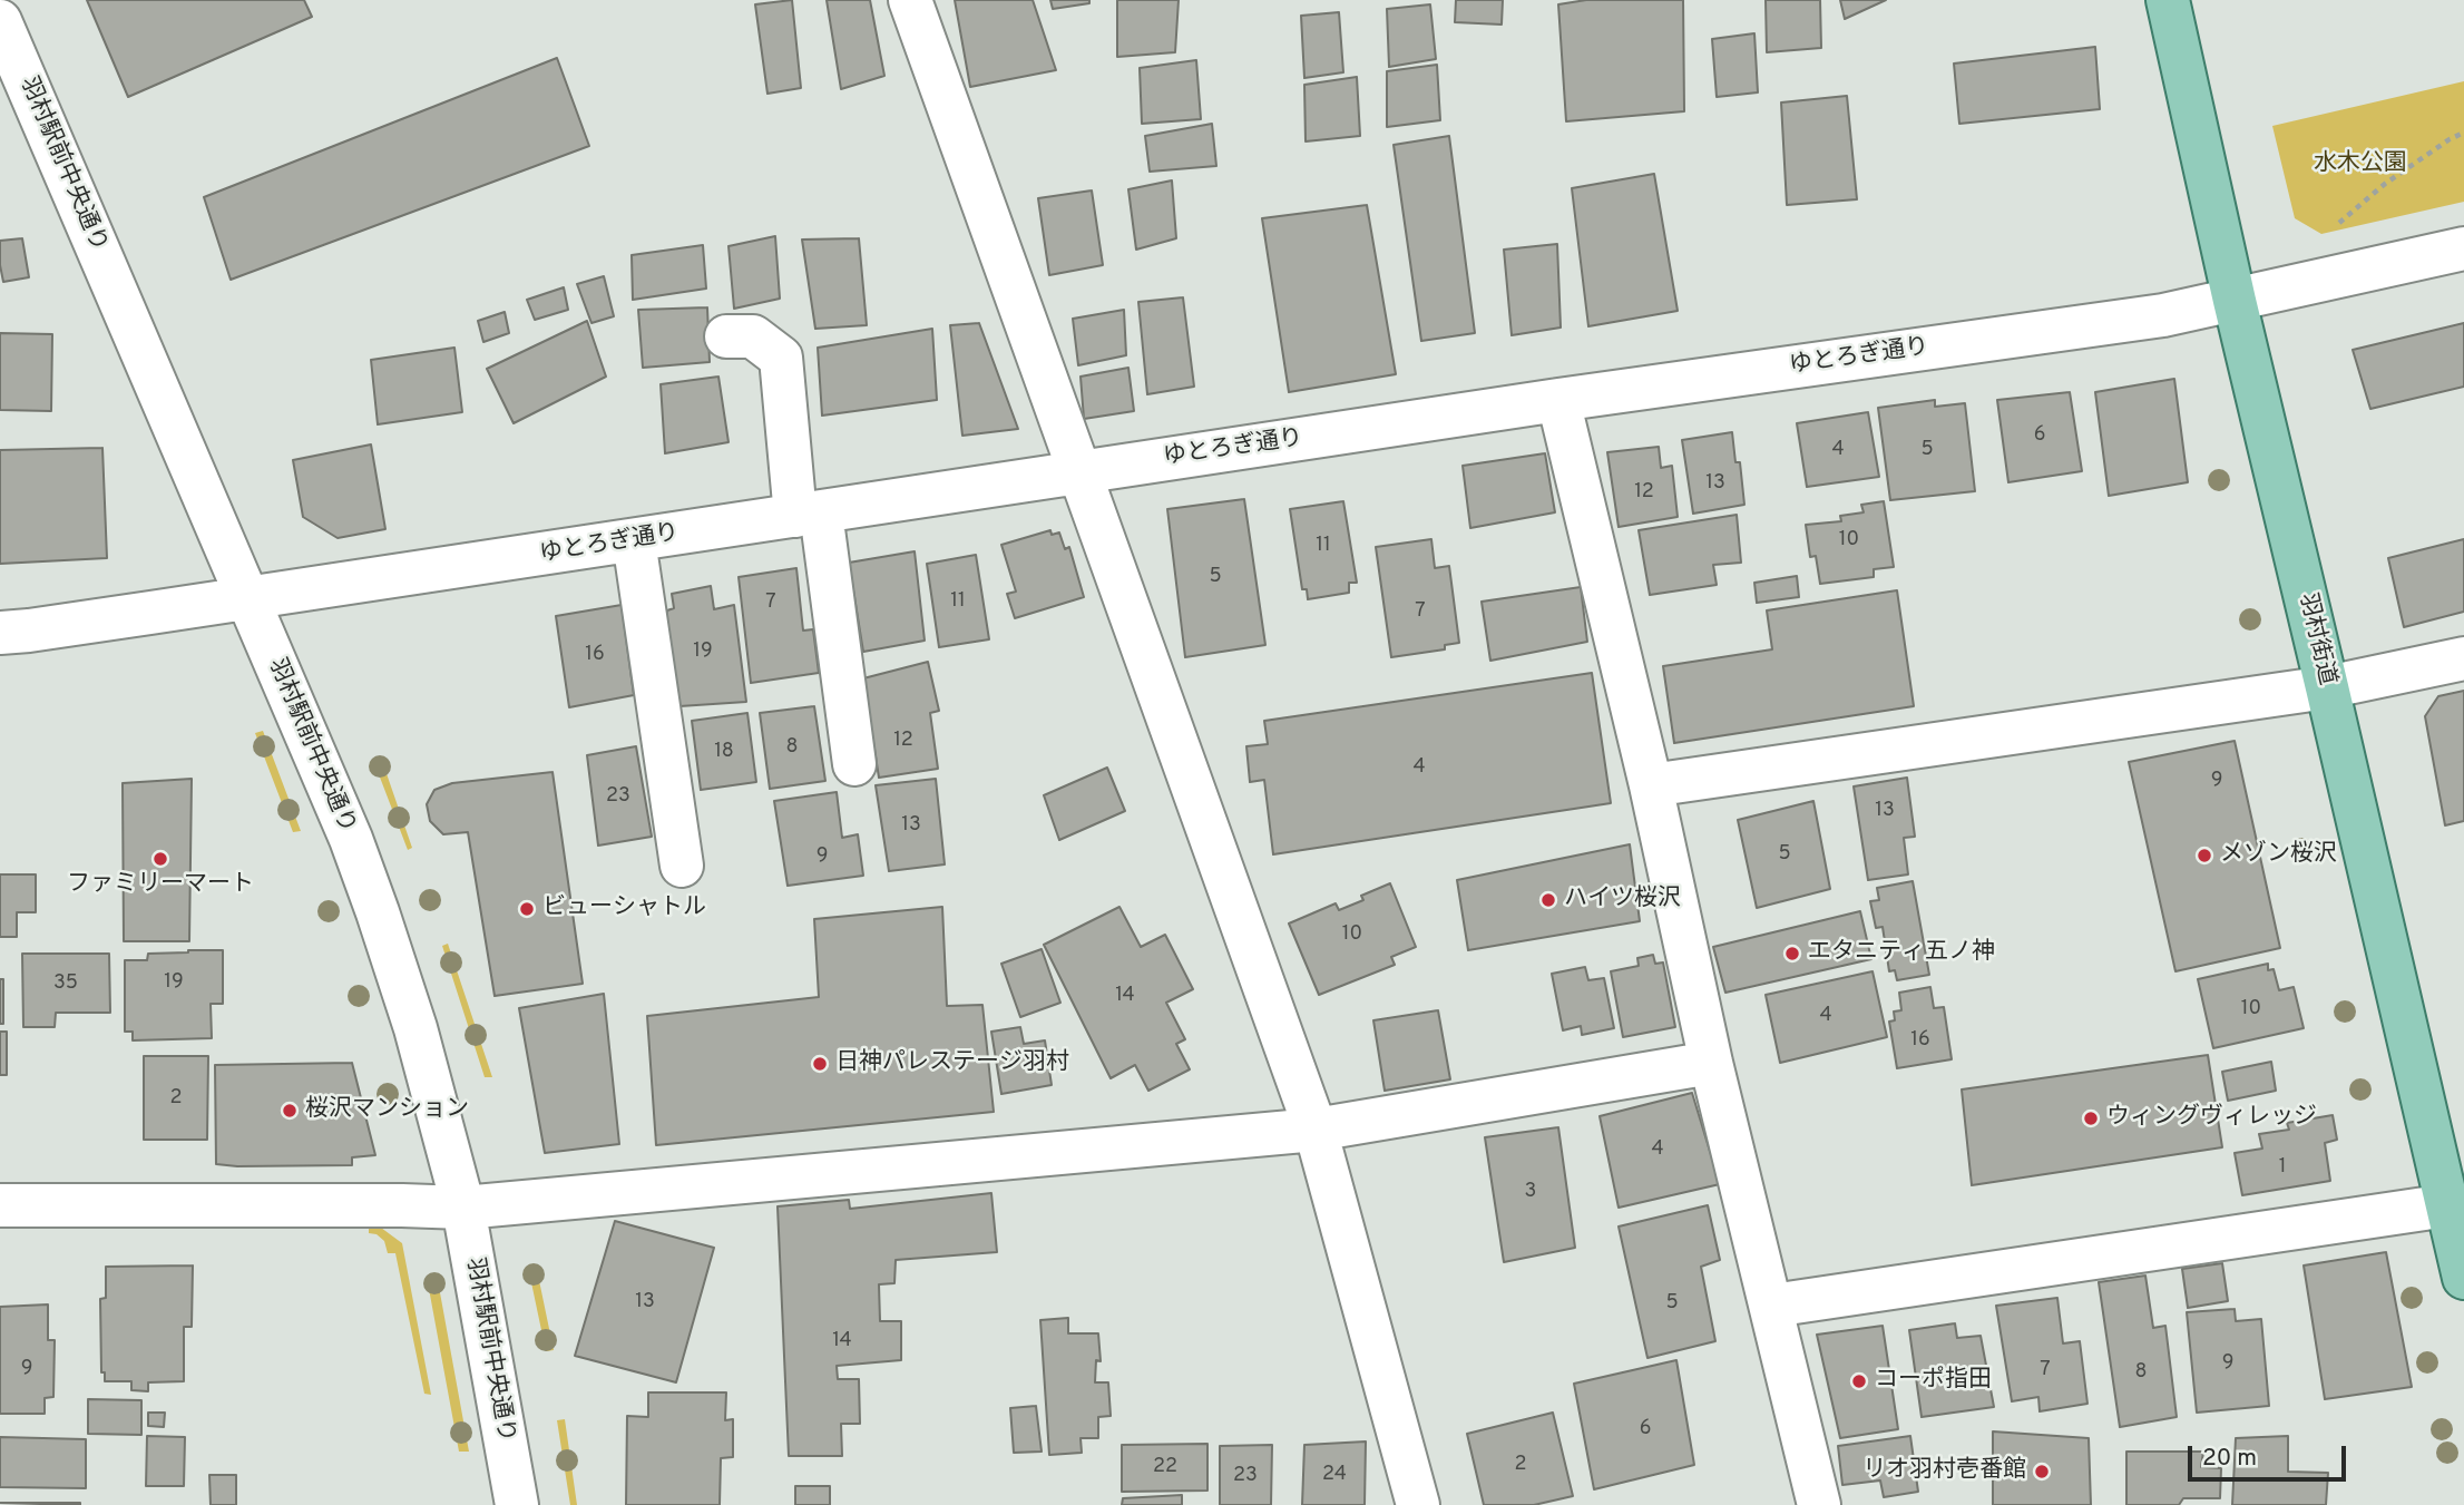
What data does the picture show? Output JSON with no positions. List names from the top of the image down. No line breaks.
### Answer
{"streets":{"main road":["羽村街道"],"street":["羽村駅前中央通り","ゆとろぎ通り"]},"crossings":[["羽村駅前中央通り","ゆとろぎ通り"],["ゆとろぎ通り","羽村街道"]],"parks":["水木公園"],"places":["メゾン桜沢","ファミリーマート","ハイツ桜沢","ビューシャトル","エタニティ五ノ神","日神パレステージ羽村","桜沢マンション","ウィングヴィレッジ","コーポ指田","リオ羽村壱番館"],"house_numbers":["6","4","5","13","12","10","11","5","11","7","7","19","16","12","8","18","4","9","23","13","13","5","9","10","19","35","14","10","4","16","2","4","1","3","13","5","14","9","9","7","8","6","2","22","24","23"],"scale_bar":"20 m"}
